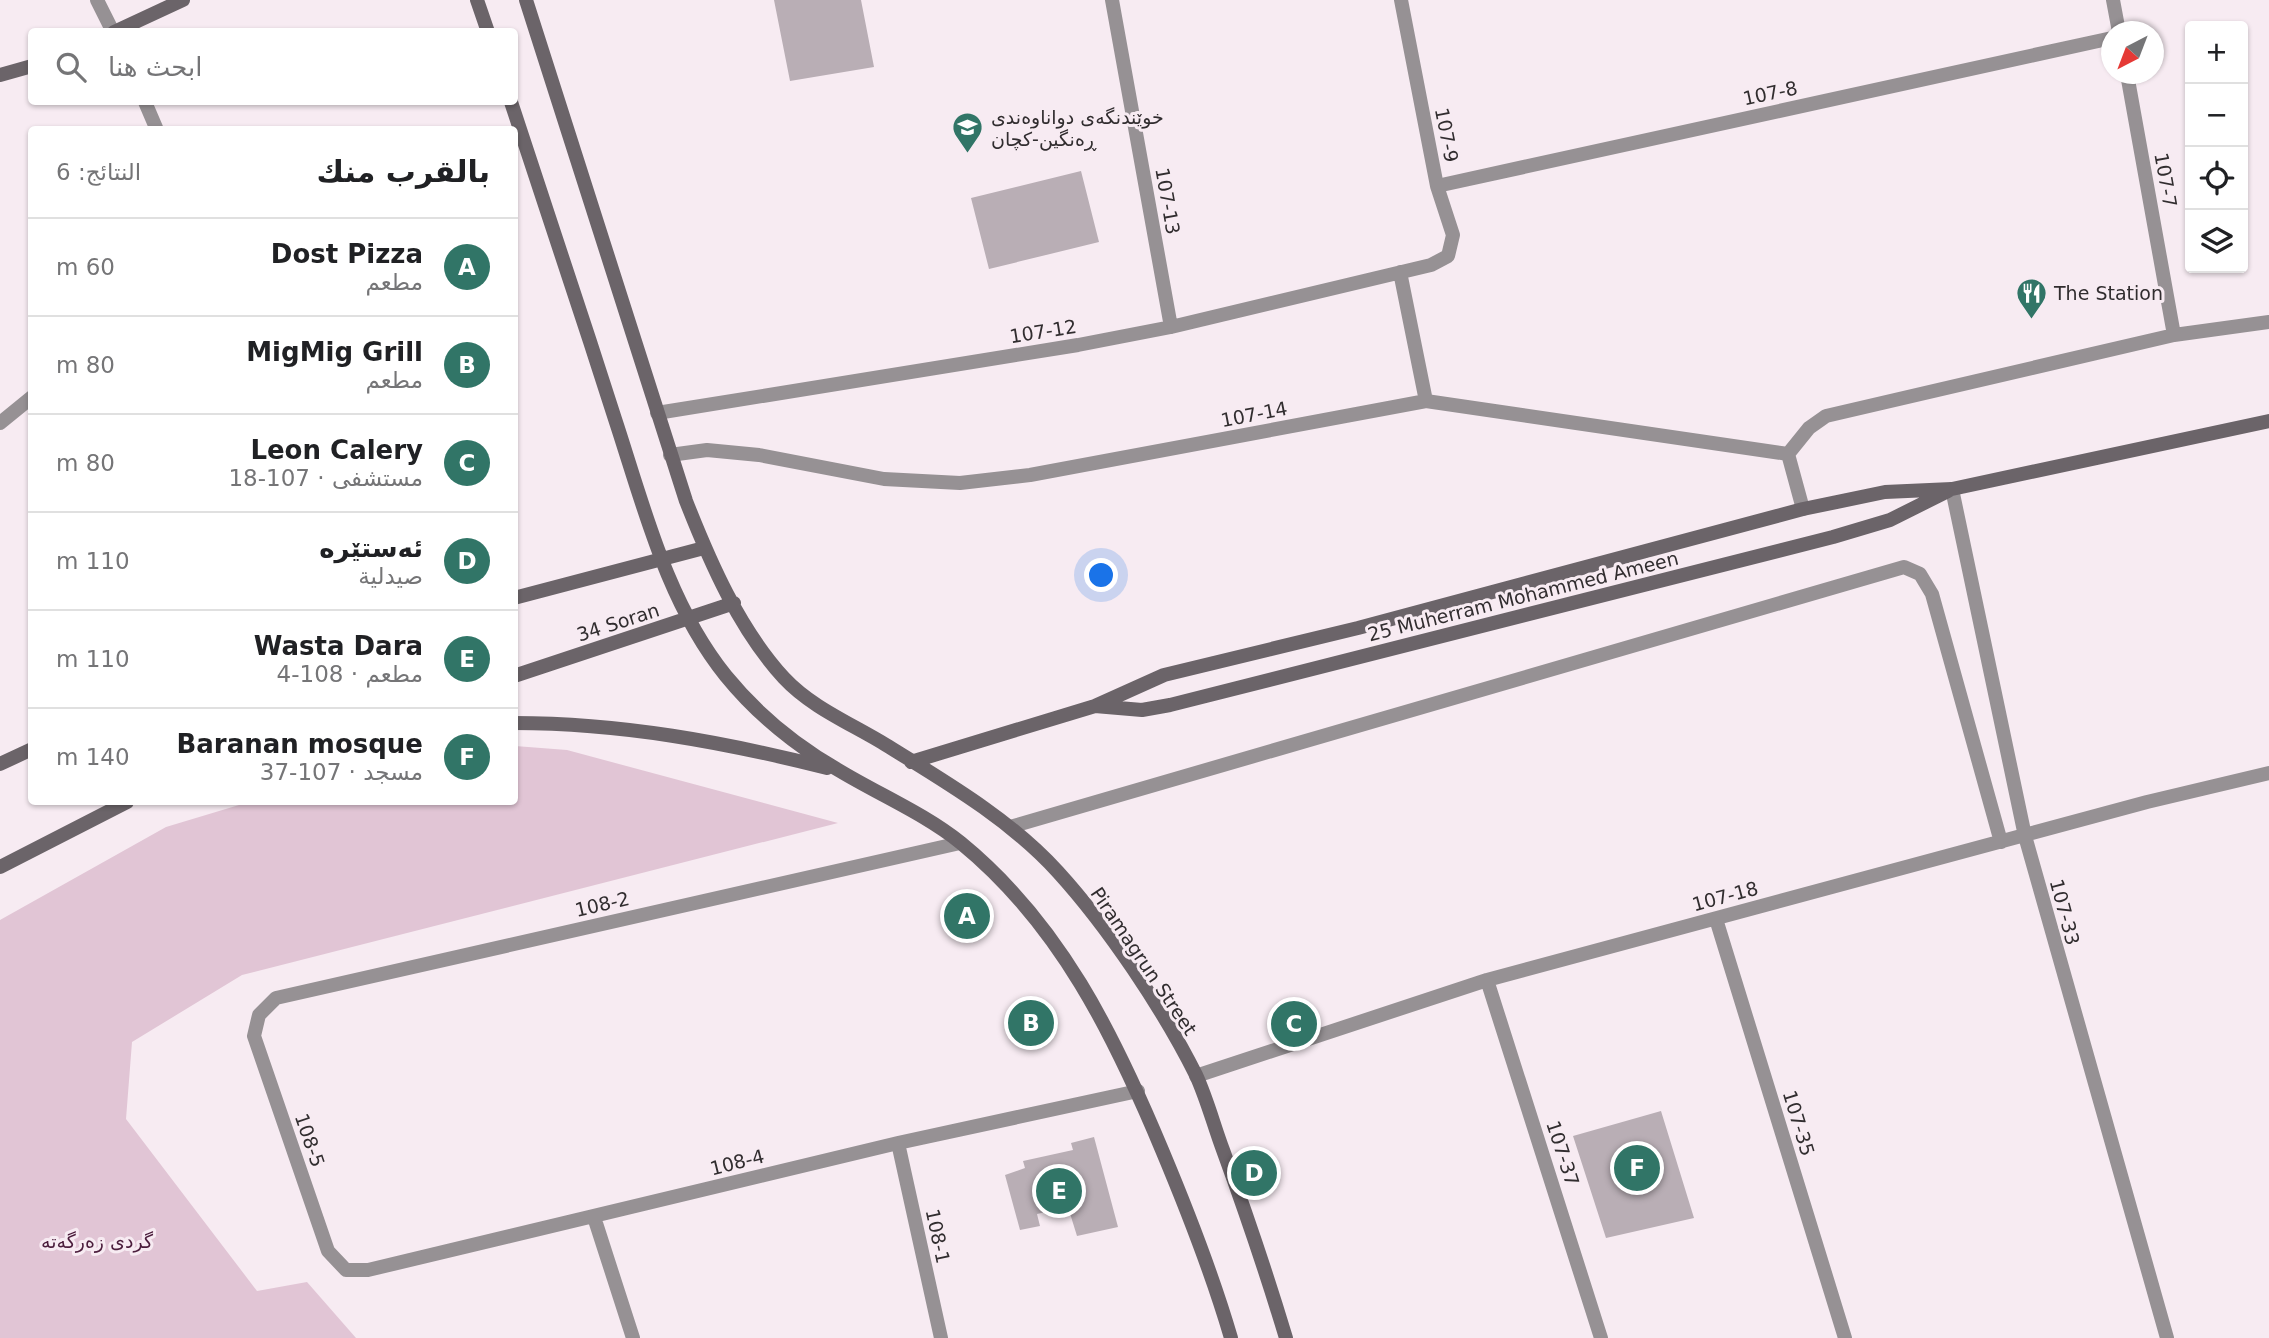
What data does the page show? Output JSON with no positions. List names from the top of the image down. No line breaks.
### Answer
{"streets":{"main road":["25 Muherram Mohammed Ameen","34 Soran","Piramagrun Street"],"street":["107-8","107-9","107-7","107-13","107-12","107-14","107-18","108-2","107-33","107-35","108-5","107-37","108-4","108-1"]},"crossings":[["107-8","107-9"],["107-9","107-12"],["107-13","107-12"],["107-12","Piramagrun Street"],["107-14","Piramagrun Street"],["25 Muherram Mohammed Ameen","107-33"],["25 Muherram Mohammed Ameen","Piramagrun Street"],["34 Soran","Piramagrun Street"],["107-18","107-33"],["107-18","Piramagrun Street"],["107-18","107-35"],["107-18","107-37"],["108-2","108-5"],["108-5","108-4"],["108-4","108-1"]],"parks":["گردی زەرگەتە"],"places":{"school or university":["خوێندنگەی دواناوەندی ڕەنگین-کچان"],"restaurant":["The Station"]},"north":"bottom left","page":{"map_buttons":["+","−"],"search":"ابحث هنا","heading":["بالقرب منك","النتائج: 6"],"list":[{"mark":"A","name":"Dost Pizza","note":"مطعم","value":"60 m"},{"mark":"B","name":"MigMig Grill","note":"مطعم","value":"80 m"},{"mark":"C","name":"Leon Calery","note":"مستشفى · 107-18","value":"80 m"},{"mark":"D","name":"ئەستێرە","note":"صيدلية","value":"110 m"},{"mark":"E","name":"Wasta Dara","note":"مطعم · 108-4","value":"110 m"},{"mark":"F","name":"Baranan mosque","note":"مسجد · 107-37","value":"140 m"}],"pins":["A","B","C","F","D","E"]}}
